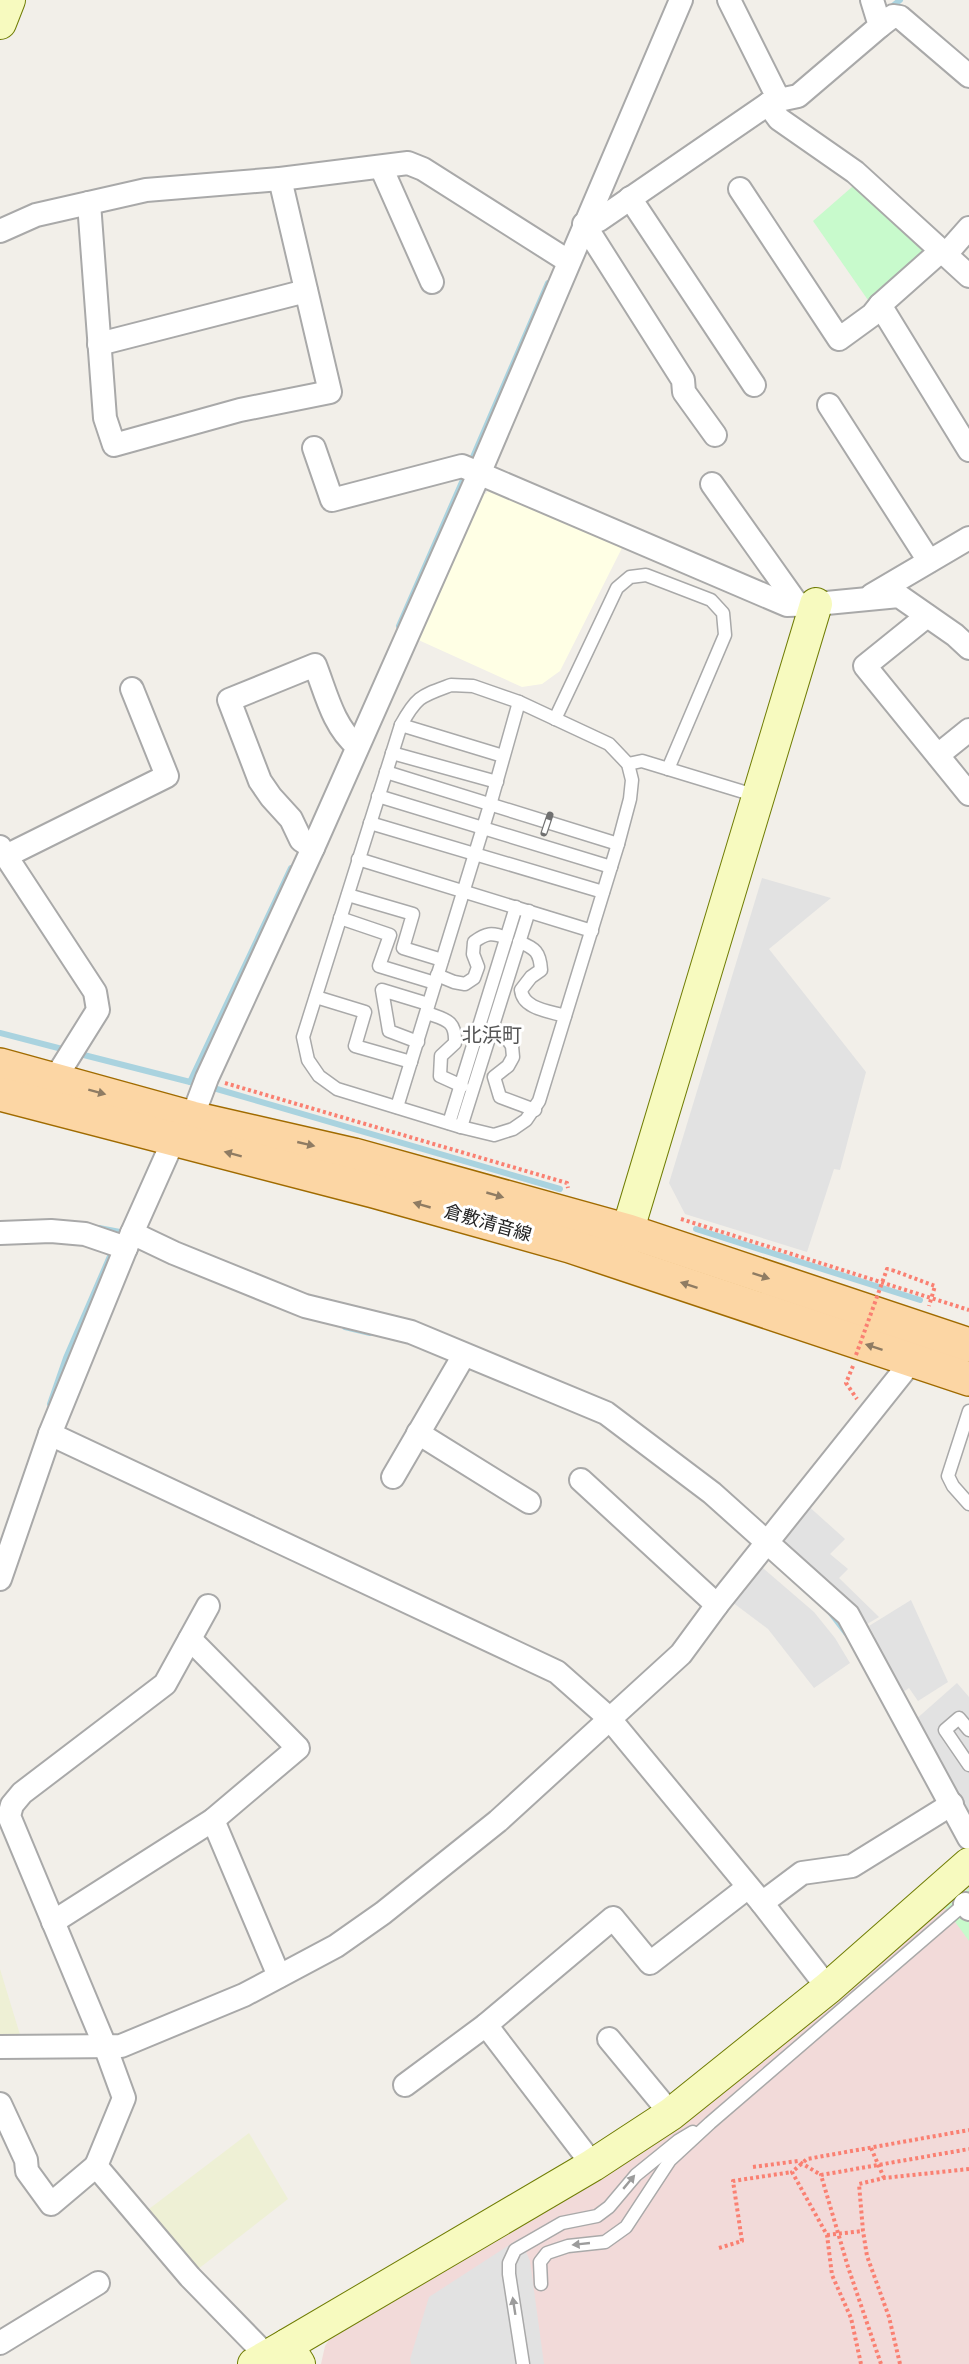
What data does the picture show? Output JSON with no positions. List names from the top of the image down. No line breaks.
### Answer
{"streets":{"main road":["倉敷清音線"]},"districts":["北浜町"]}
